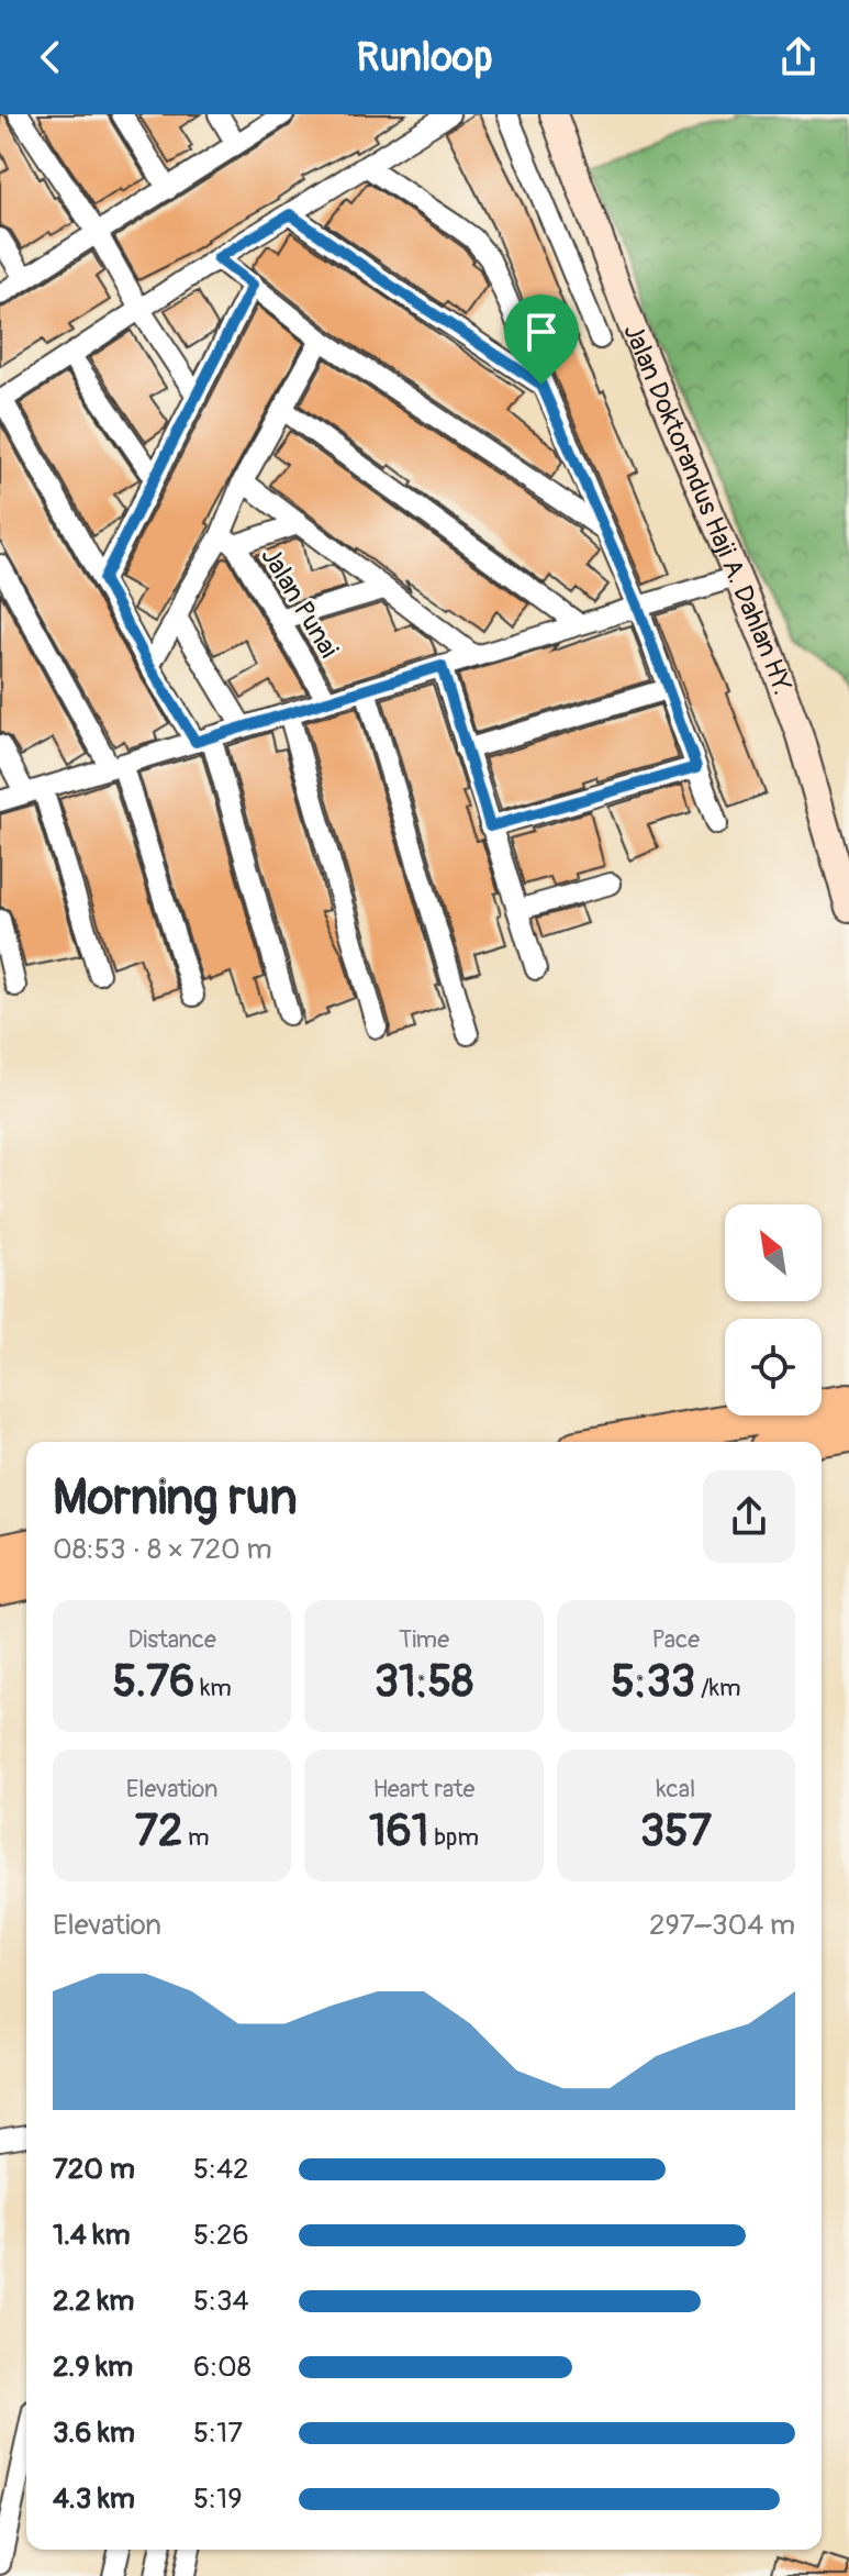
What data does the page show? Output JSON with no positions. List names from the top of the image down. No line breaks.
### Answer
{"streets":{"street":["Jalan Doktorandus Haji A. Dahlan HY.","Jalan Punai"]},"north":"top left","page":{"header":"Runloop","heading":["Morning run","08:53 · 8 × 720 m"],"stats":[["Distance","5.76 km"],["Time","31:58"],["Pace","5:33 /km"],["Elevation","72 m"],["Heart rate","161 bpm"],["kcal","357"]],"chart":["Elevation","297–304 m"],"list":[{"name":"720 m","note":"5:42"},{"name":"1.4 km","note":"5:26"},{"name":"2.2 km","note":"5:34"},{"name":"2.9 km","note":"6:08"},{"name":"3.6 km","note":"5:17"},{"name":"4.3 km","note":"5:19"}]}}
